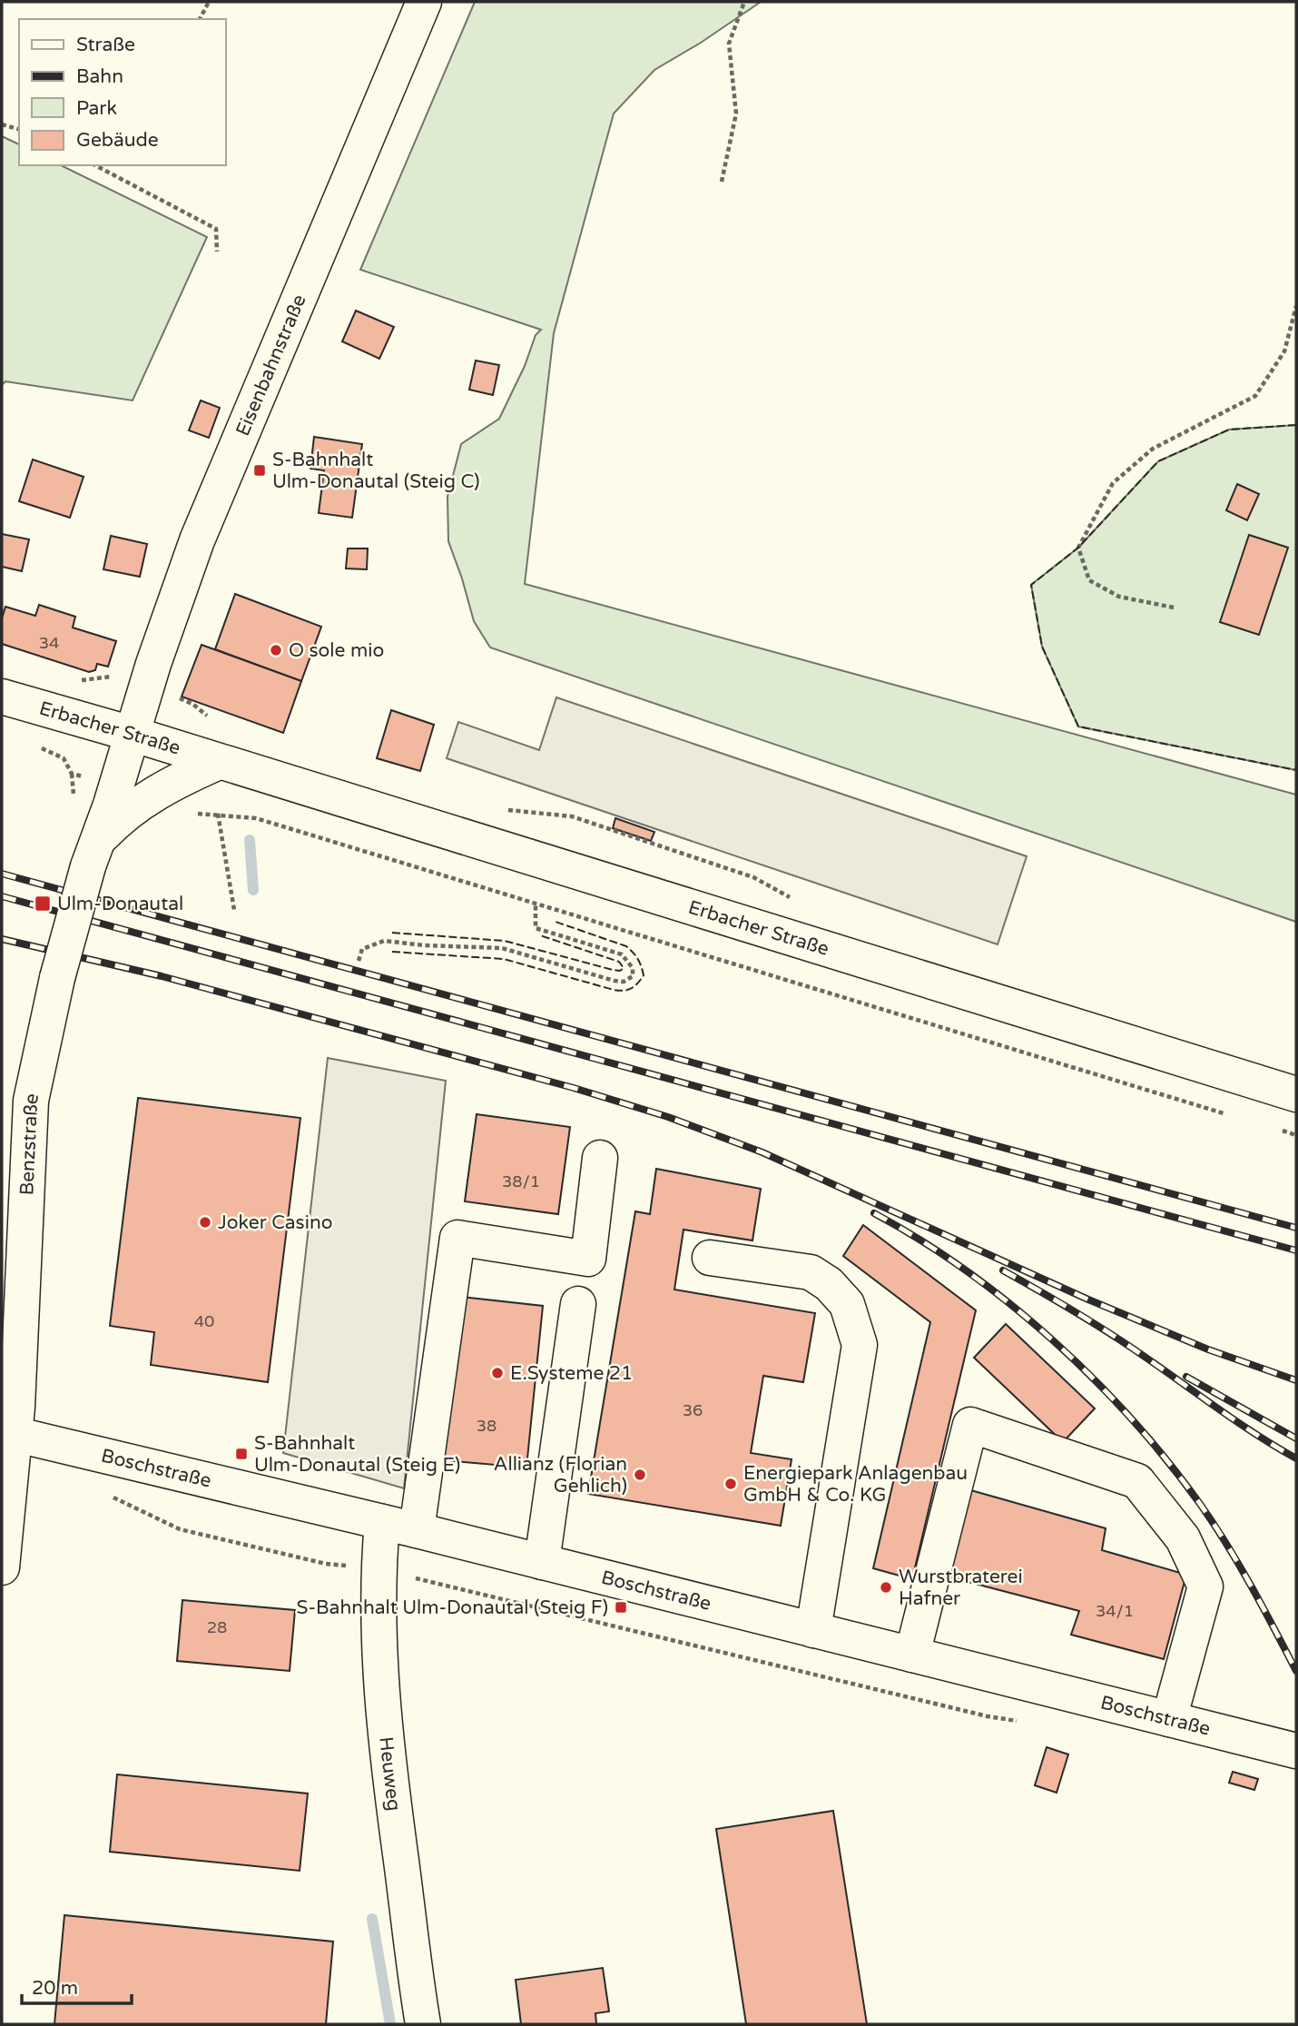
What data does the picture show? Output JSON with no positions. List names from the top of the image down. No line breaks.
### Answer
{"streets":{"street":["Eisenbahnstraße","Erbacher Straße","Benzstraße","Boschstraße","Heuweg"]},"crossings":[["Eisenbahnstraße","Erbacher Straße"],["Eisenbahnstraße","Benzstraße"],["Erbacher Straße","Benzstraße"],["Benzstraße","Boschstraße"],["Boschstraße","Heuweg"]],"places":{"transit":["S-Bahnhalt Ulm-Donautal (Steig C)","Ulm-Donautal","S-Bahnhalt Ulm-Donautal (Steig E)","S-Bahnhalt Ulm-Donautal (Steig F)"],"other":["O sole mio","Joker Casino","E.Systeme 21","Allianz (Florian Gehlich)","Energiepark Anlagenbau GmbH & Co. KG","Wurstbraterei Hafner"]},"house_numbers":["34","38/1","40","36","38","34/1","28"],"legend":["Straße","Bahn","Park","Gebäude"],"scale_bar":"20 m"}
